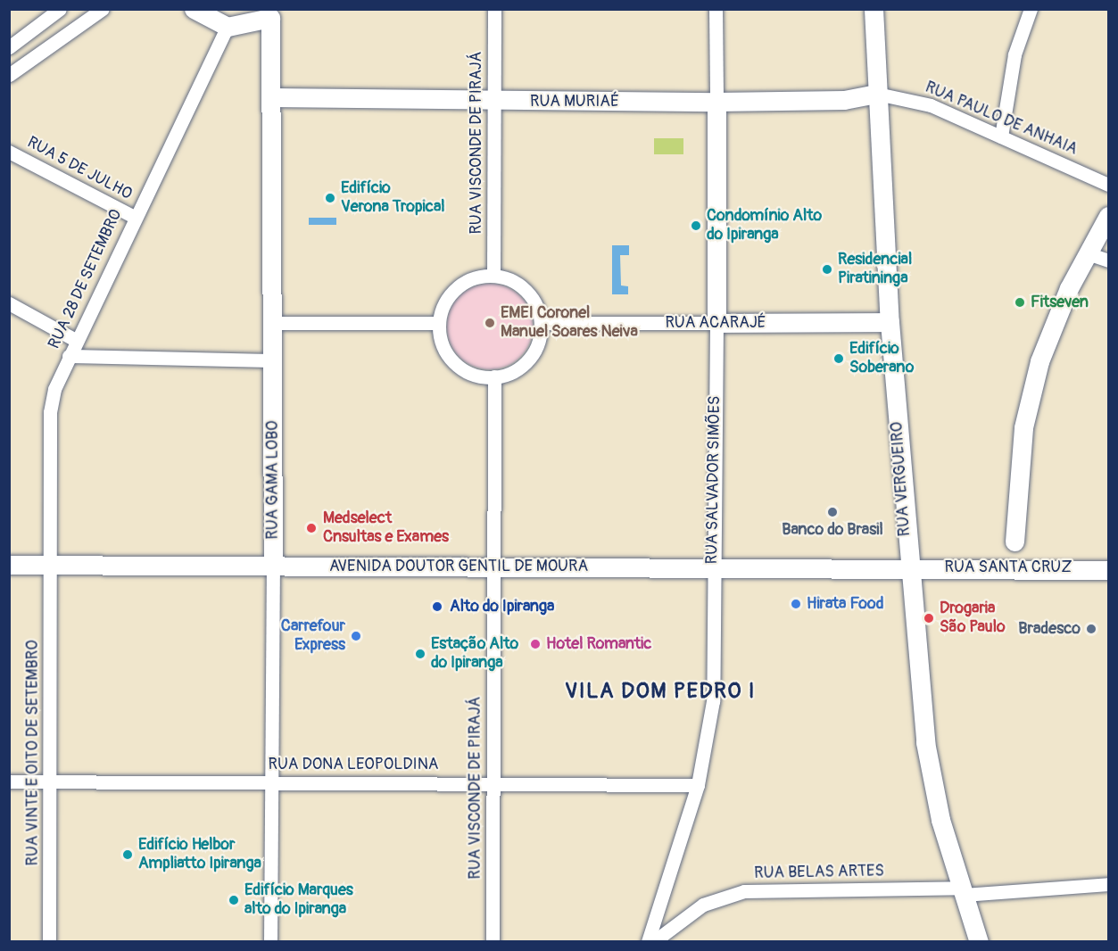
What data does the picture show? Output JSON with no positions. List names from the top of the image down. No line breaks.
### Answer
{"streets":{"main road":["RUA MURIAÉ","RUA ACARAJÉ","RUA VERGUEIRO","RUA GAMA LOBO","RUA SALVADOR SIMÕES","AVENIDA DOUTOR GENTIL DE MOURA","RUA SANTA CRUZ"],"street":["RUA PAULO DE ANHAIA","RUA VISCONDE DE PIRAJÁ","RUA 5 DE JULHO","RUA 28 DE SETEMBRO","RUA VINTE E OITO DE SETEMBRO","RUA DONA LEOPOLDINA","RUA BELAS ARTES"]},"crossings":[["RUA MURIAÉ","RUA PAULO DE ANHAIA"],["RUA MURIAÉ","RUA VISCONDE DE PIRAJÁ"],["RUA MURIAÉ","RUA VERGUEIRO"],["RUA MURIAÉ","RUA GAMA LOBO"],["RUA MURIAÉ","RUA SALVADOR SIMÕES"],["RUA PAULO DE ANHAIA","RUA VERGUEIRO"],["RUA VISCONDE DE PIRAJÁ","RUA ACARAJÉ"],["RUA VISCONDE DE PIRAJÁ","AVENIDA DOUTOR GENTIL DE MOURA"],["RUA VISCONDE DE PIRAJÁ","RUA DONA LEOPOLDINA"],["RUA 5 DE JULHO","RUA 28 DE SETEMBRO"],["RUA 28 DE SETEMBRO","AVENIDA DOUTOR GENTIL DE MOURA"],["RUA 28 DE SETEMBRO","RUA VINTE E OITO DE SETEMBRO"],["RUA ACARAJÉ","RUA VERGUEIRO"],["RUA ACARAJÉ","RUA SALVADOR SIMÕES"],["RUA VERGUEIRO","AVENIDA DOUTOR GENTIL DE MOURA"],["RUA VERGUEIRO","RUA SANTA CRUZ"],["RUA VERGUEIRO","RUA BELAS ARTES"],["RUA GAMA LOBO","AVENIDA DOUTOR GENTIL DE MOURA"],["RUA GAMA LOBO","RUA DONA LEOPOLDINA"],["RUA SALVADOR SIMÕES","AVENIDA DOUTOR GENTIL DE MOURA"],["RUA SALVADOR SIMÕES","RUA DONA LEOPOLDINA"],["AVENIDA DOUTOR GENTIL DE MOURA","RUA SANTA CRUZ"],["AVENIDA DOUTOR GENTIL DE MOURA","RUA VINTE E OITO DE SETEMBRO"],["RUA VINTE E OITO DE SETEMBRO","RUA DONA LEOPOLDINA"]],"districts":["VILA DOM PEDRO I"],"places":["Edifício Verona Tropical","Condomínio Alto do Ipiranga","Residencial Piratininga","Fitseven","EMEI Coronel Manuel Soares Neiva","Edifício Soberano","Banco do Brasil","Medselect Cnsultas e Exames","Hirata Food","Alto do Ipiranga","Drogaria São Paulo","Bradesco","Carrefour Express","Hotel Romantic","Estação Alto do Ipiranga","Edifício Helbor Ampliatto Ipiranga","Edifício Marques alto do Ipiranga"]}
